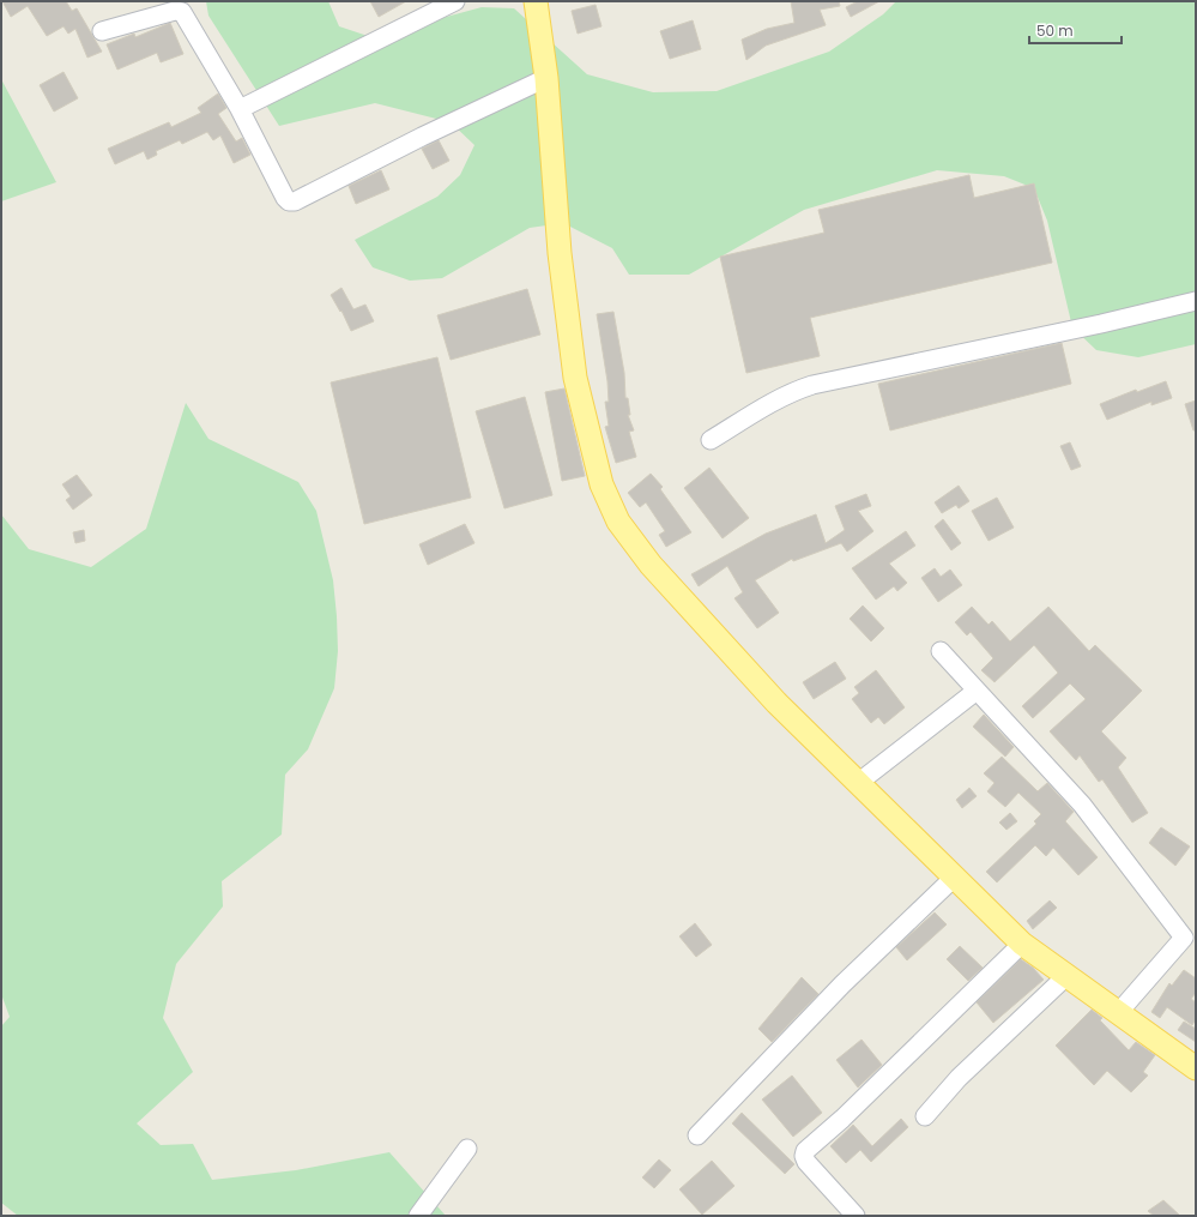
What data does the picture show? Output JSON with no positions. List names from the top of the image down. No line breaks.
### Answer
{"scale_bar":"50 m"}
